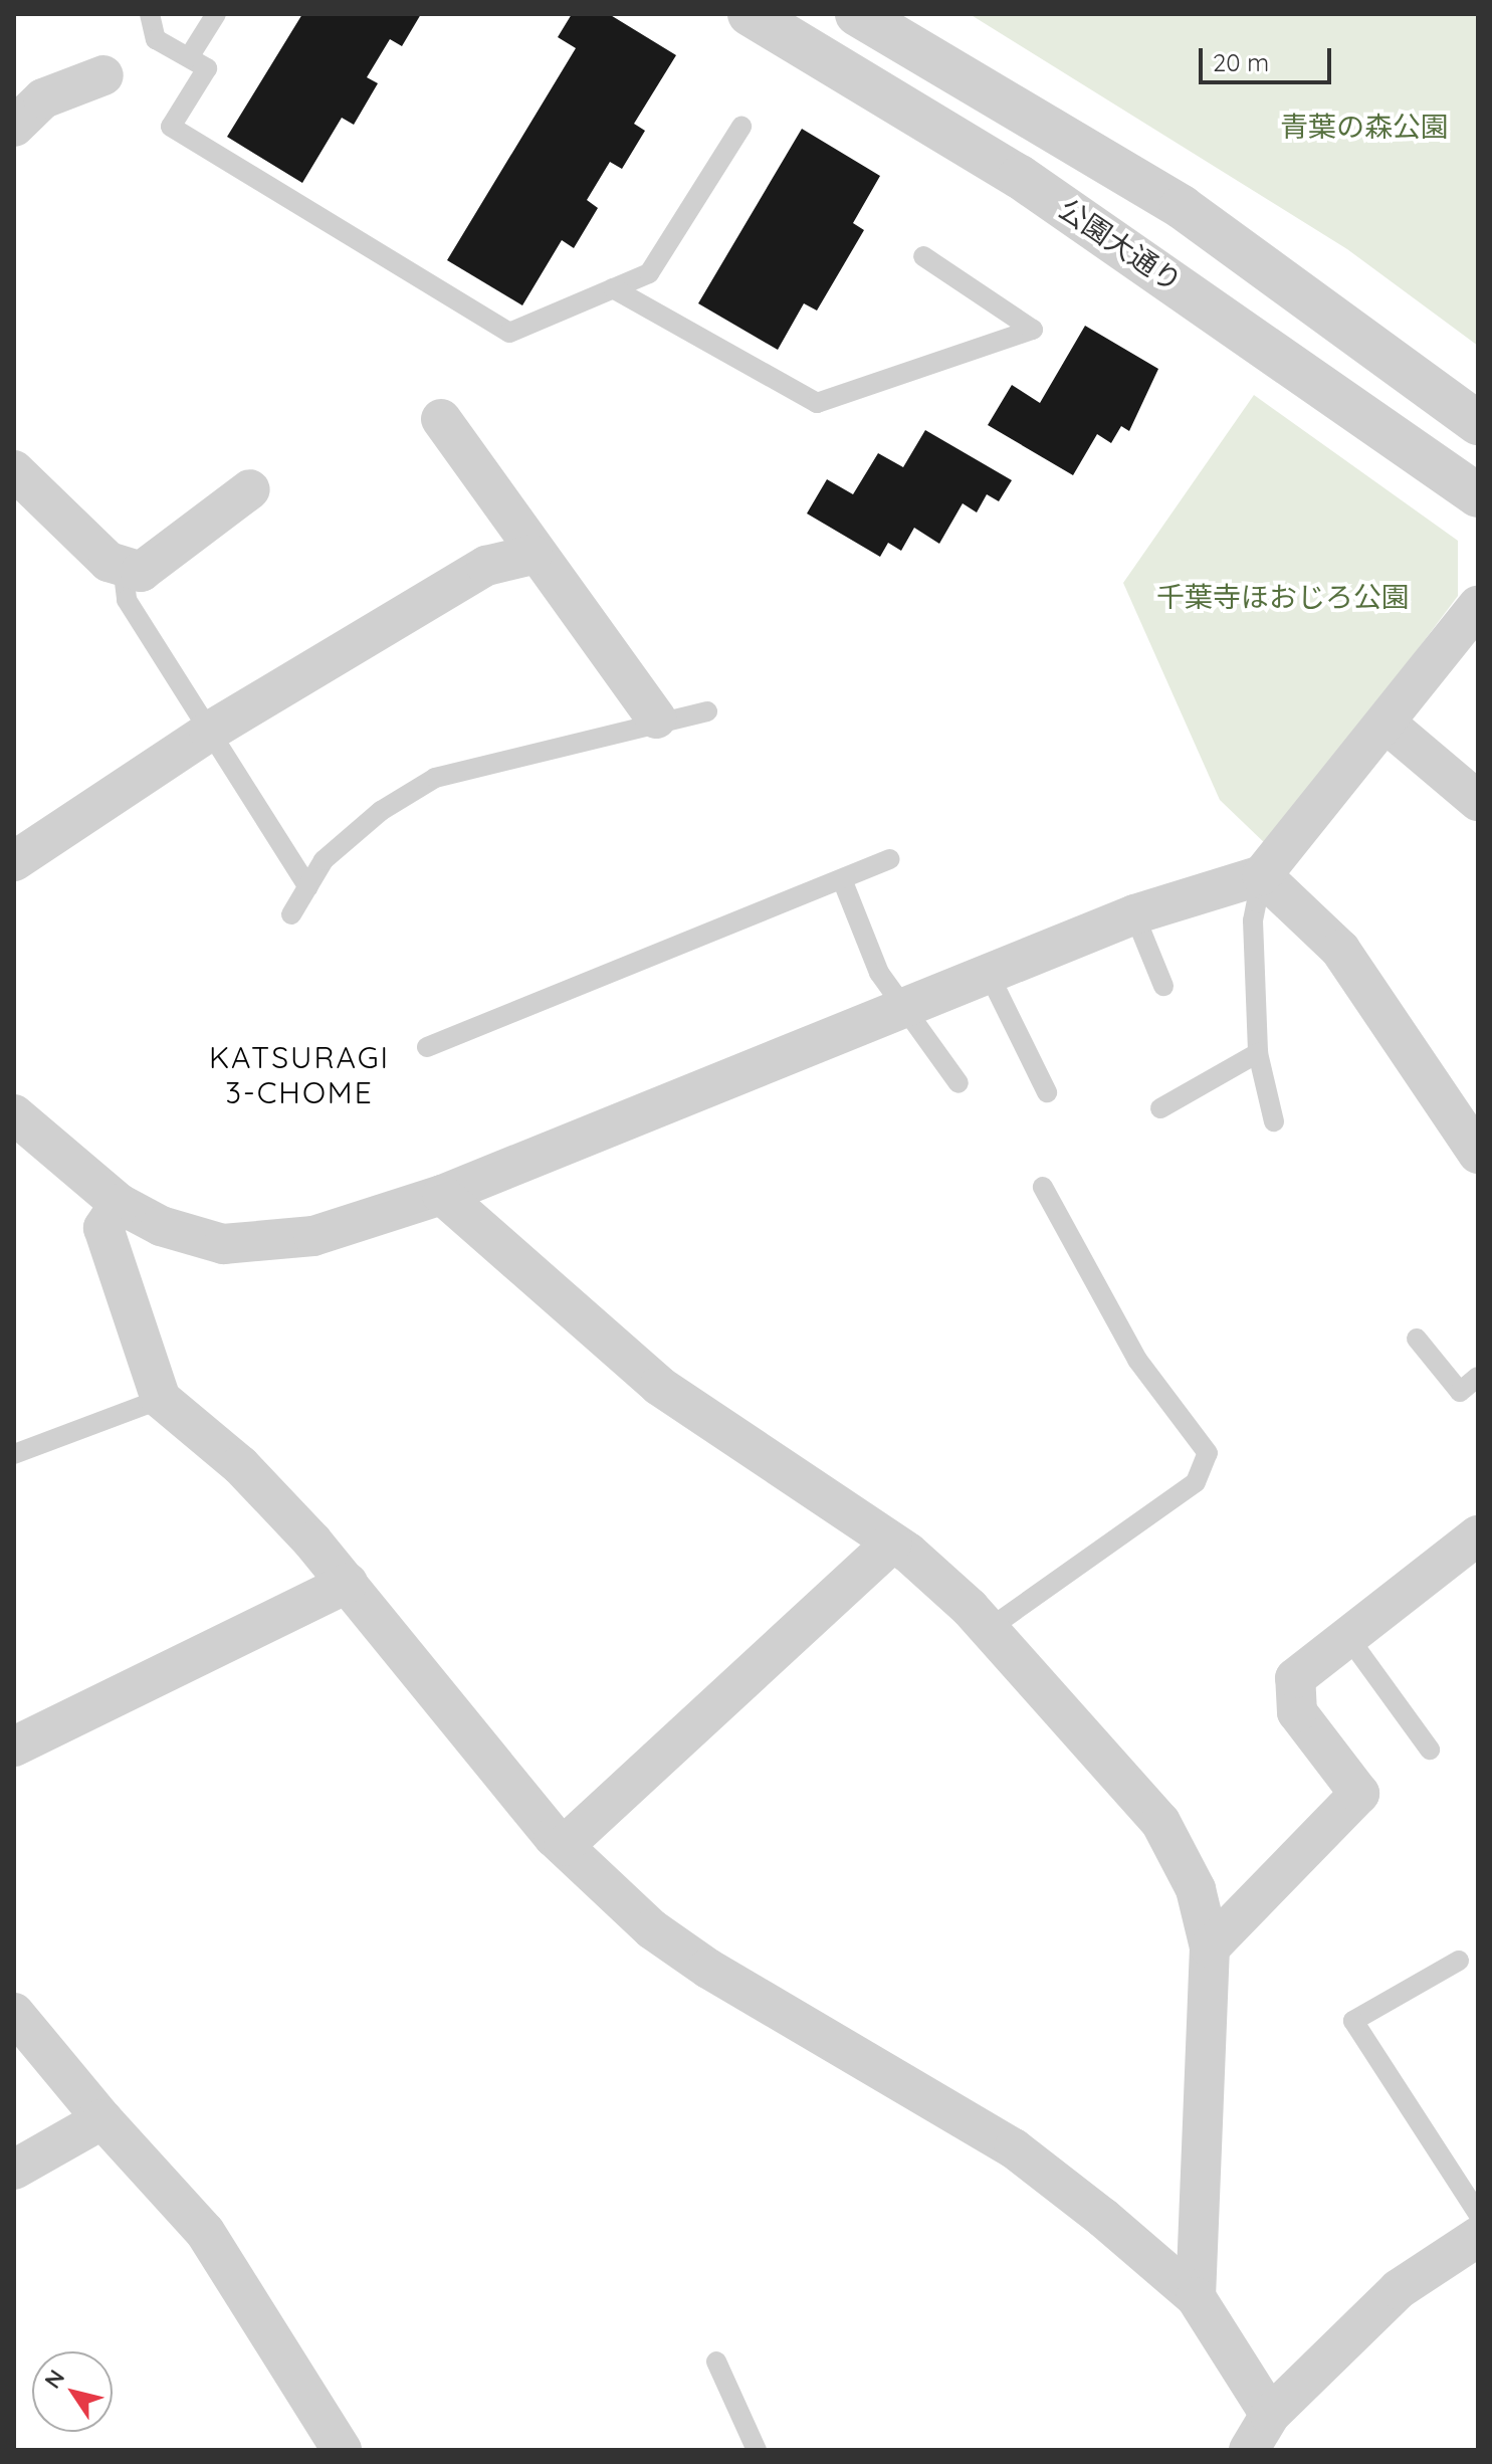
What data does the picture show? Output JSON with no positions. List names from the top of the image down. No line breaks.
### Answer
{"streets":{"street":["公園大通り"]},"districts":["KATSURAGI 3-CHOME"],"parks":["青葉の森公園","千葉寺ほおじろ公園"],"scale_bar":"20 m","north":"top left"}
